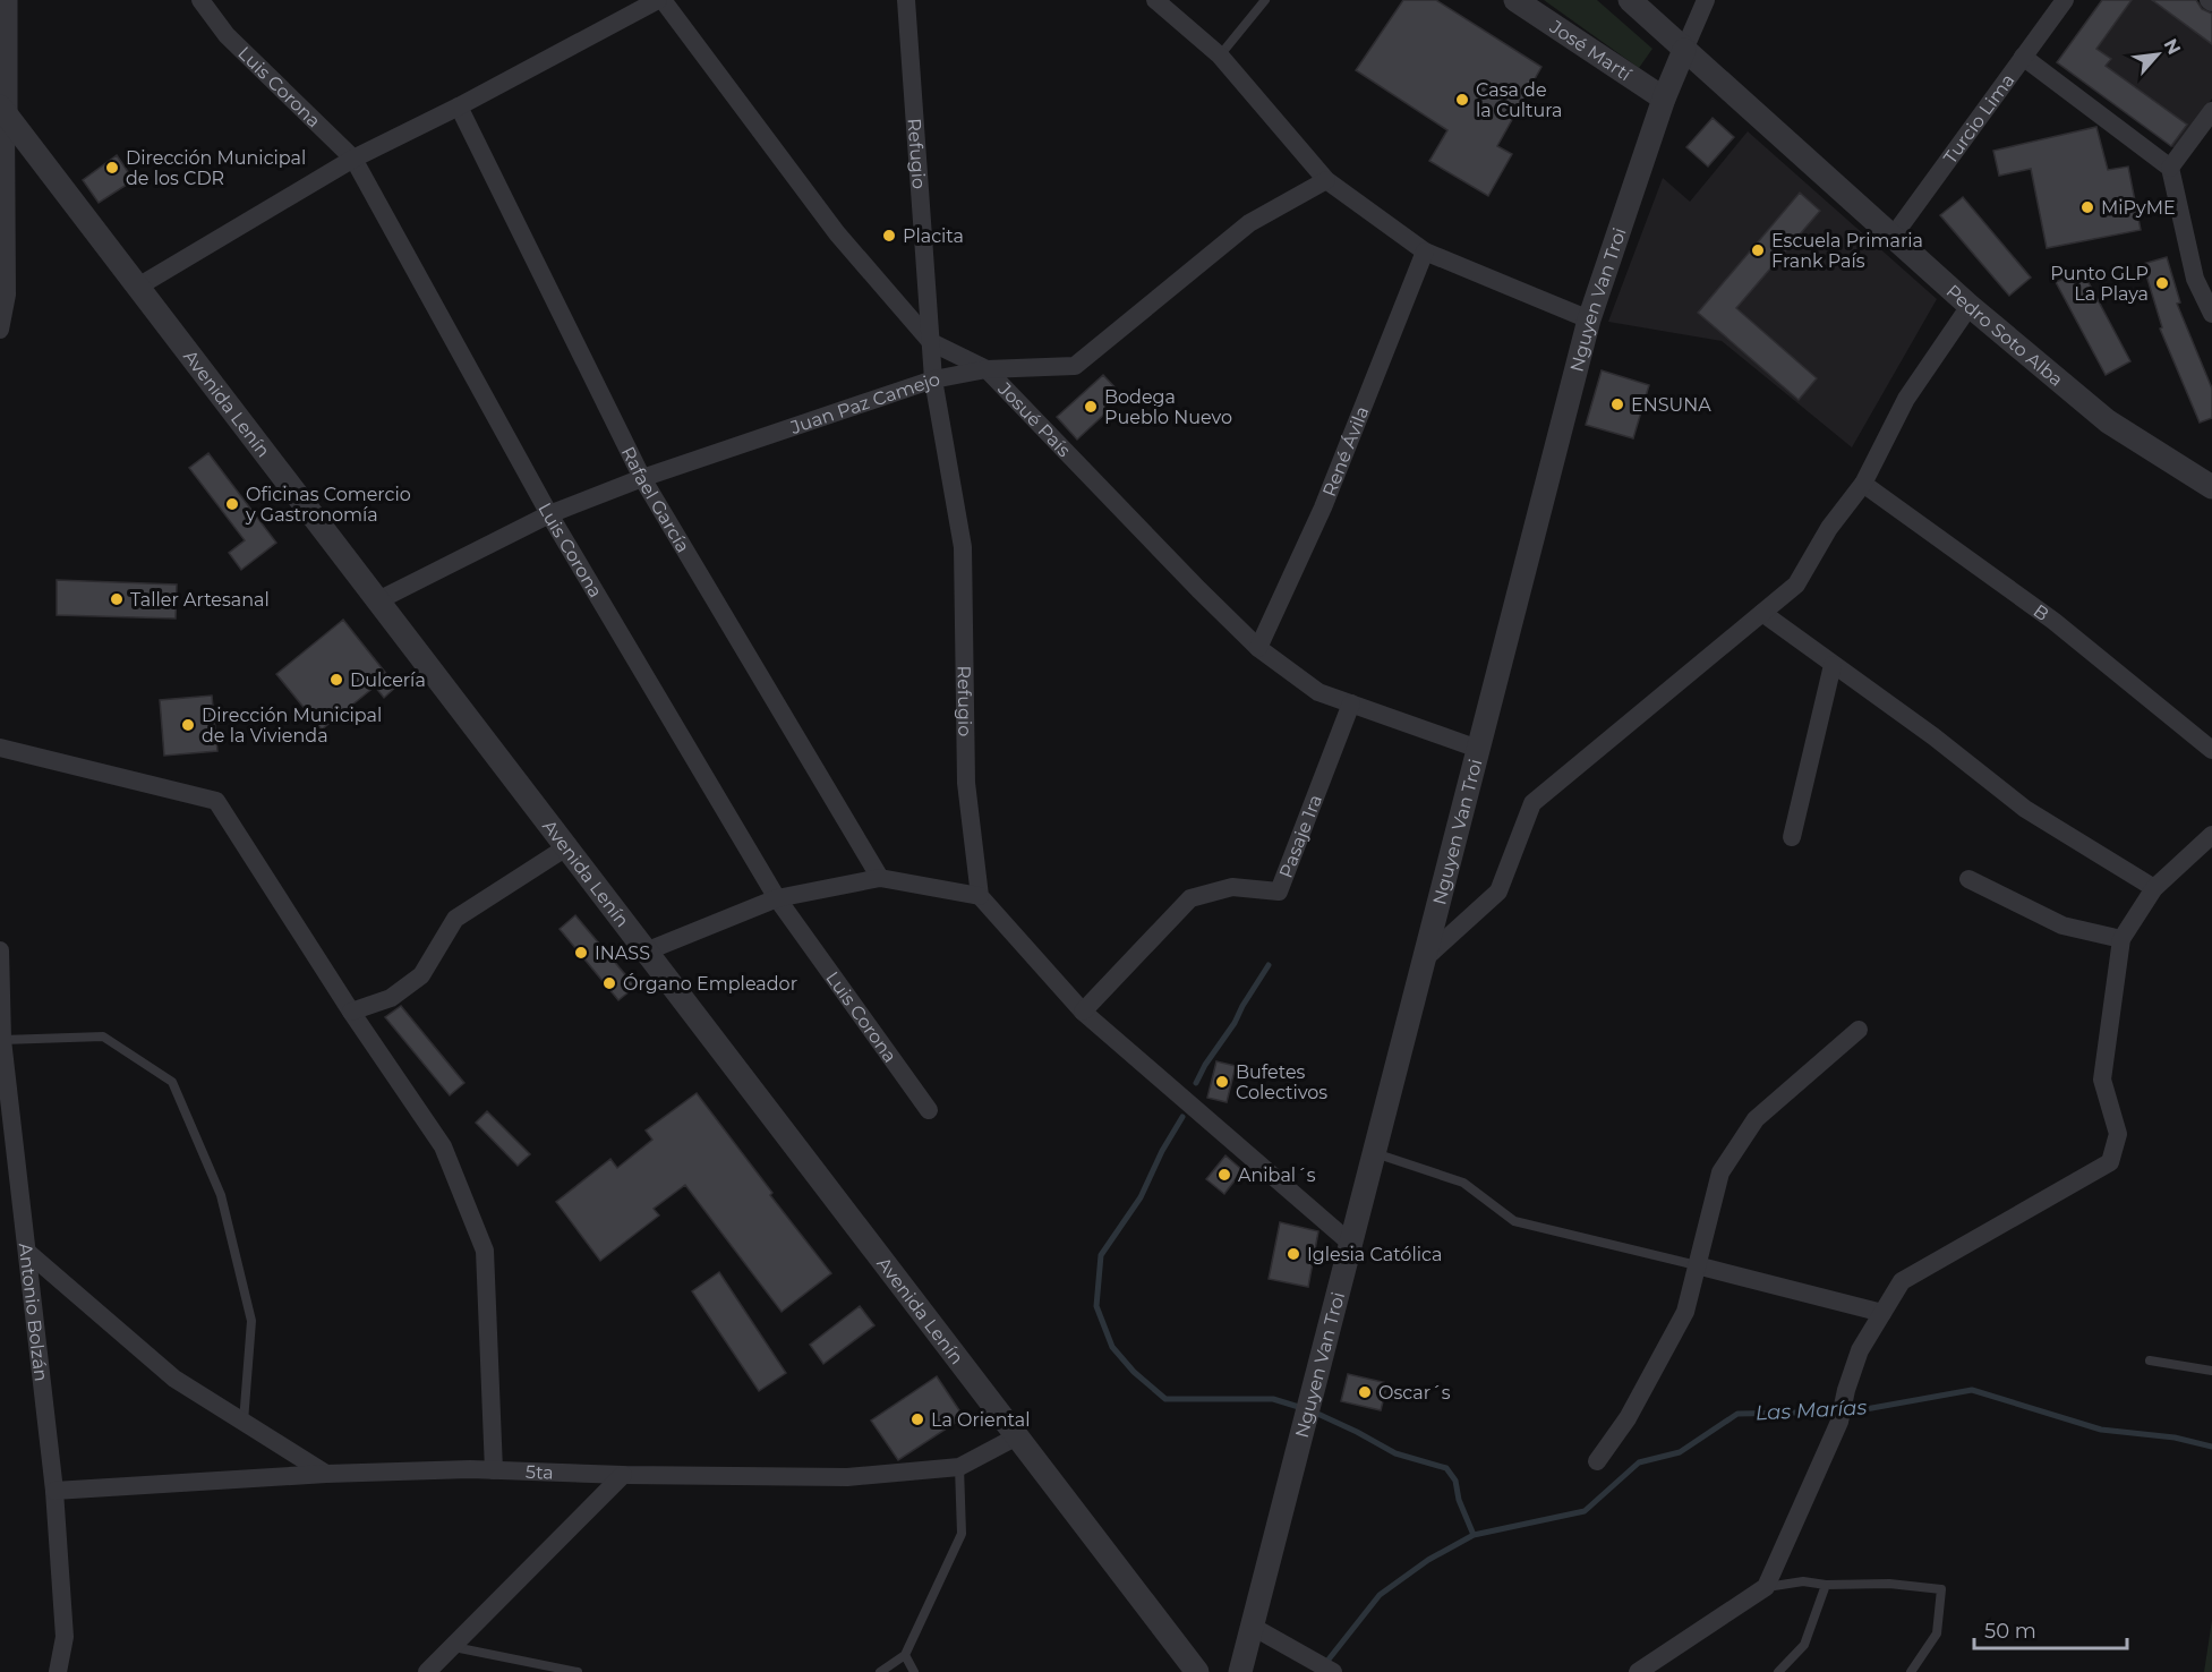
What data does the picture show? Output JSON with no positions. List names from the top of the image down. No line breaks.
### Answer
{"streets":{"street":["José Martí","Luis Corona","Turcio Lima","Refugio","Nguyen Van Troi","Pedro Soto Alba","Avenida Lenín","Juan Paz Camejo","Josué País","René Ávila","Rafael García","B","Pasaje 1ra","Antonio Bolzán","5ta"]},"crossings":[["José Martí","Nguyen Van Troi"],["Luis Corona","Juan Paz Camejo"],["Turcio Lima","Pedro Soto Alba"],["Refugio","Juan Paz Camejo"],["Refugio","Josué País"],["Nguyen Van Troi","Pedro Soto Alba"],["Nguyen Van Troi","Josué País"],["Avenida Lenín","Juan Paz Camejo"],["Avenida Lenín","5ta"],["Juan Paz Camejo","Josué País"],["Juan Paz Camejo","Rafael García"],["Josué País","René Ávila"],["Josué País","Pasaje 1ra"],["Antonio Bolzán","5ta"]],"water":["Las Marías"],"places":["Casa de la Cultura","Dirección Municipal de los CDR","MiPyME","Placita","Escuela Primaria Frank País","Punto GLP La Playa","ENSUNA","Bodega Pueblo Nuevo","Oficinas Comercio y Gastronomía","Taller Artesanal","Dulcería","Dirección Municipal de la Vivienda","INASS","Órgano Empleador","Bufetes Colectivos","Anibal´s","Iglesia Católica","Oscar´s","La Oriental"],"scale_bar":"50 m","north":"top right"}
